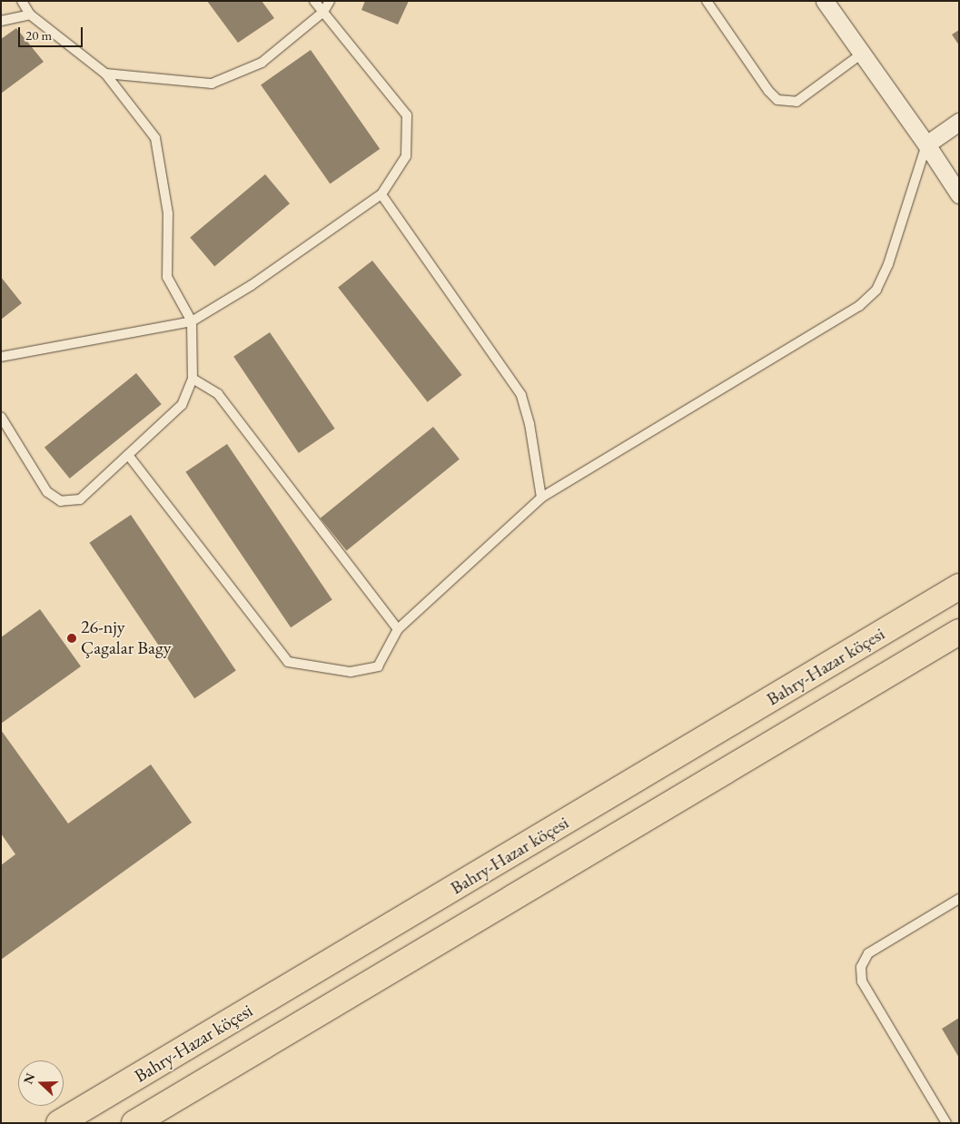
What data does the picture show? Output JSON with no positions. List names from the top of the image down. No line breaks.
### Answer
{"streets":{"highway":["Bahry-Hazar köçesi"]},"places":["26-njy Çagalar Bagy"],"scale_bar":"20 m","north":"left"}
